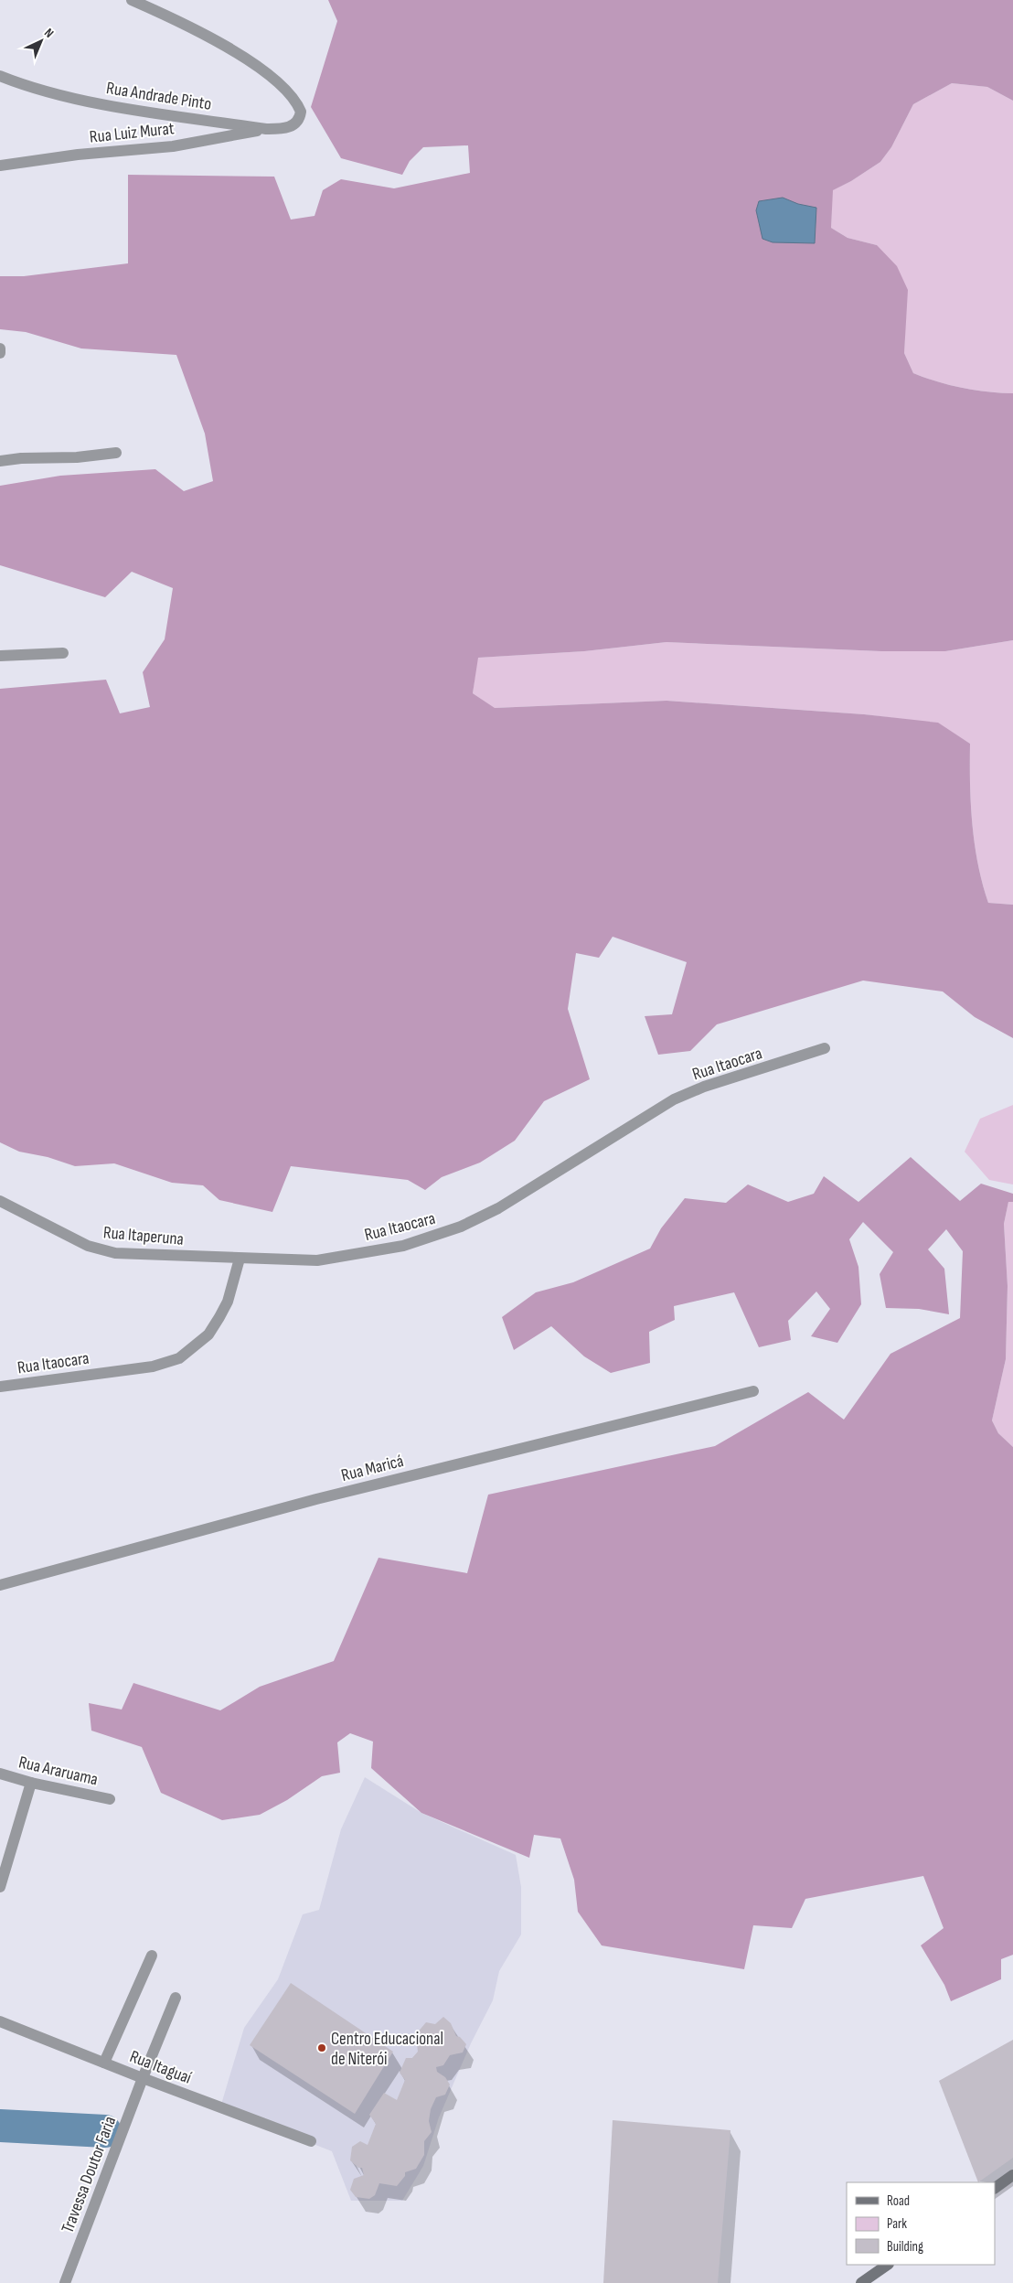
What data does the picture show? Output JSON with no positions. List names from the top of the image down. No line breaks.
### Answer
{"streets":{"street":["Rua Andrade Pinto","Rua Luiz Murat","Rua Itaocara","Rua Itaperuna","Rua Maricá","Rua Araruama","Rua Itaguaí","Travessa Doutor Faria"]},"crossings":[["Rua Andrade Pinto","Rua Luiz Murat"],["Rua Itaocara","Rua Itaperuna"],["Rua Itaguaí","Travessa Doutor Faria"]],"places":["Centro Educacional de Niterói"],"legend":["Road","Park","Building"],"north":"top right"}
